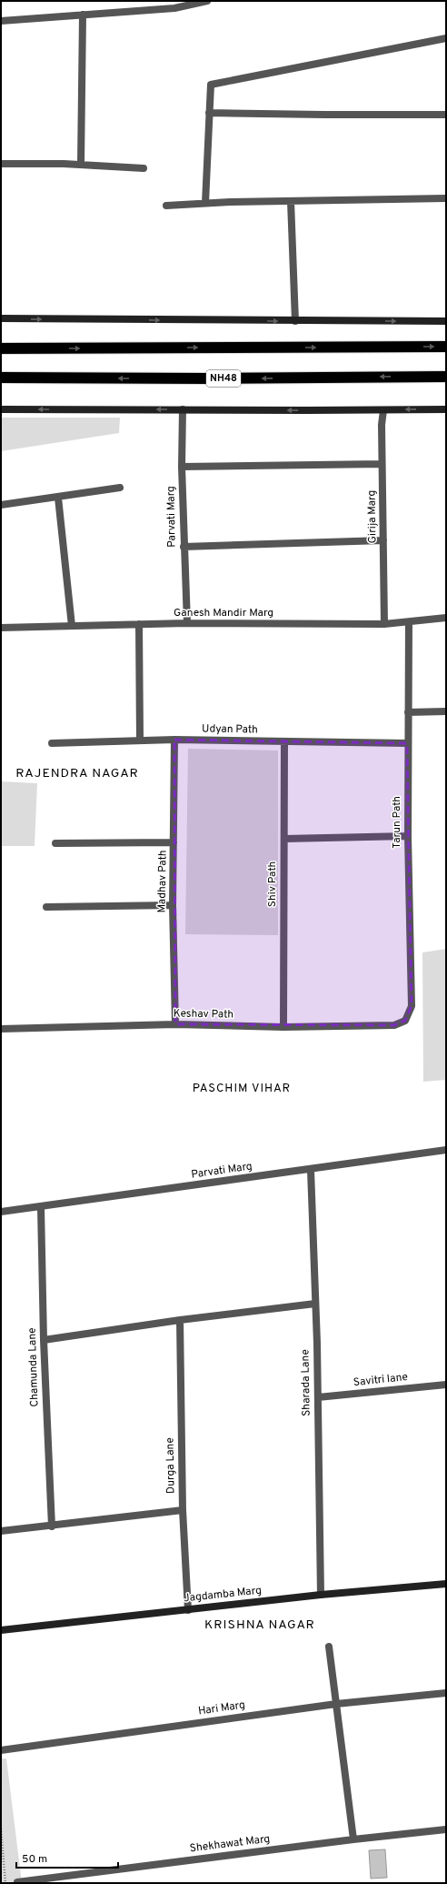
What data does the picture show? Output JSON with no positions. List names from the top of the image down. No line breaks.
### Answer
{"streets":{"highway":["NH48"],"street":["Parvati Marg","Girija Marg","Ganesh Mandir Marg","Udyan Path","Tarun Path","Madhav Path","Shiv Path","Keshav Path","Chamunda Lane","Savitri lane","Sharada Lane","Durga Lane","Jagdamba Marg","Hari Marg","Shekhawat Marg"]},"crossings":[["Parvati Marg","Ganesh Mandir Marg"],["Parvati Marg","Chamunda Lane"],["Parvati Marg","Sharada Lane"],["Girija Marg","Ganesh Mandir Marg"],["Ganesh Mandir Marg","Tarun Path"],["Udyan Path","Tarun Path"],["Udyan Path","Madhav Path"],["Udyan Path","Shiv Path"],["Tarun Path","Keshav Path"],["Madhav Path","Keshav Path"],["Shiv Path","Keshav Path"],["Savitri lane","Sharada Lane"],["Sharada Lane","Jagdamba Marg"],["Durga Lane","Jagdamba Marg"]],"districts":["RAJENDRA NAGAR","PASCHIM VIHAR","KRISHNA NAGAR"],"scale_bar":"50 m"}
